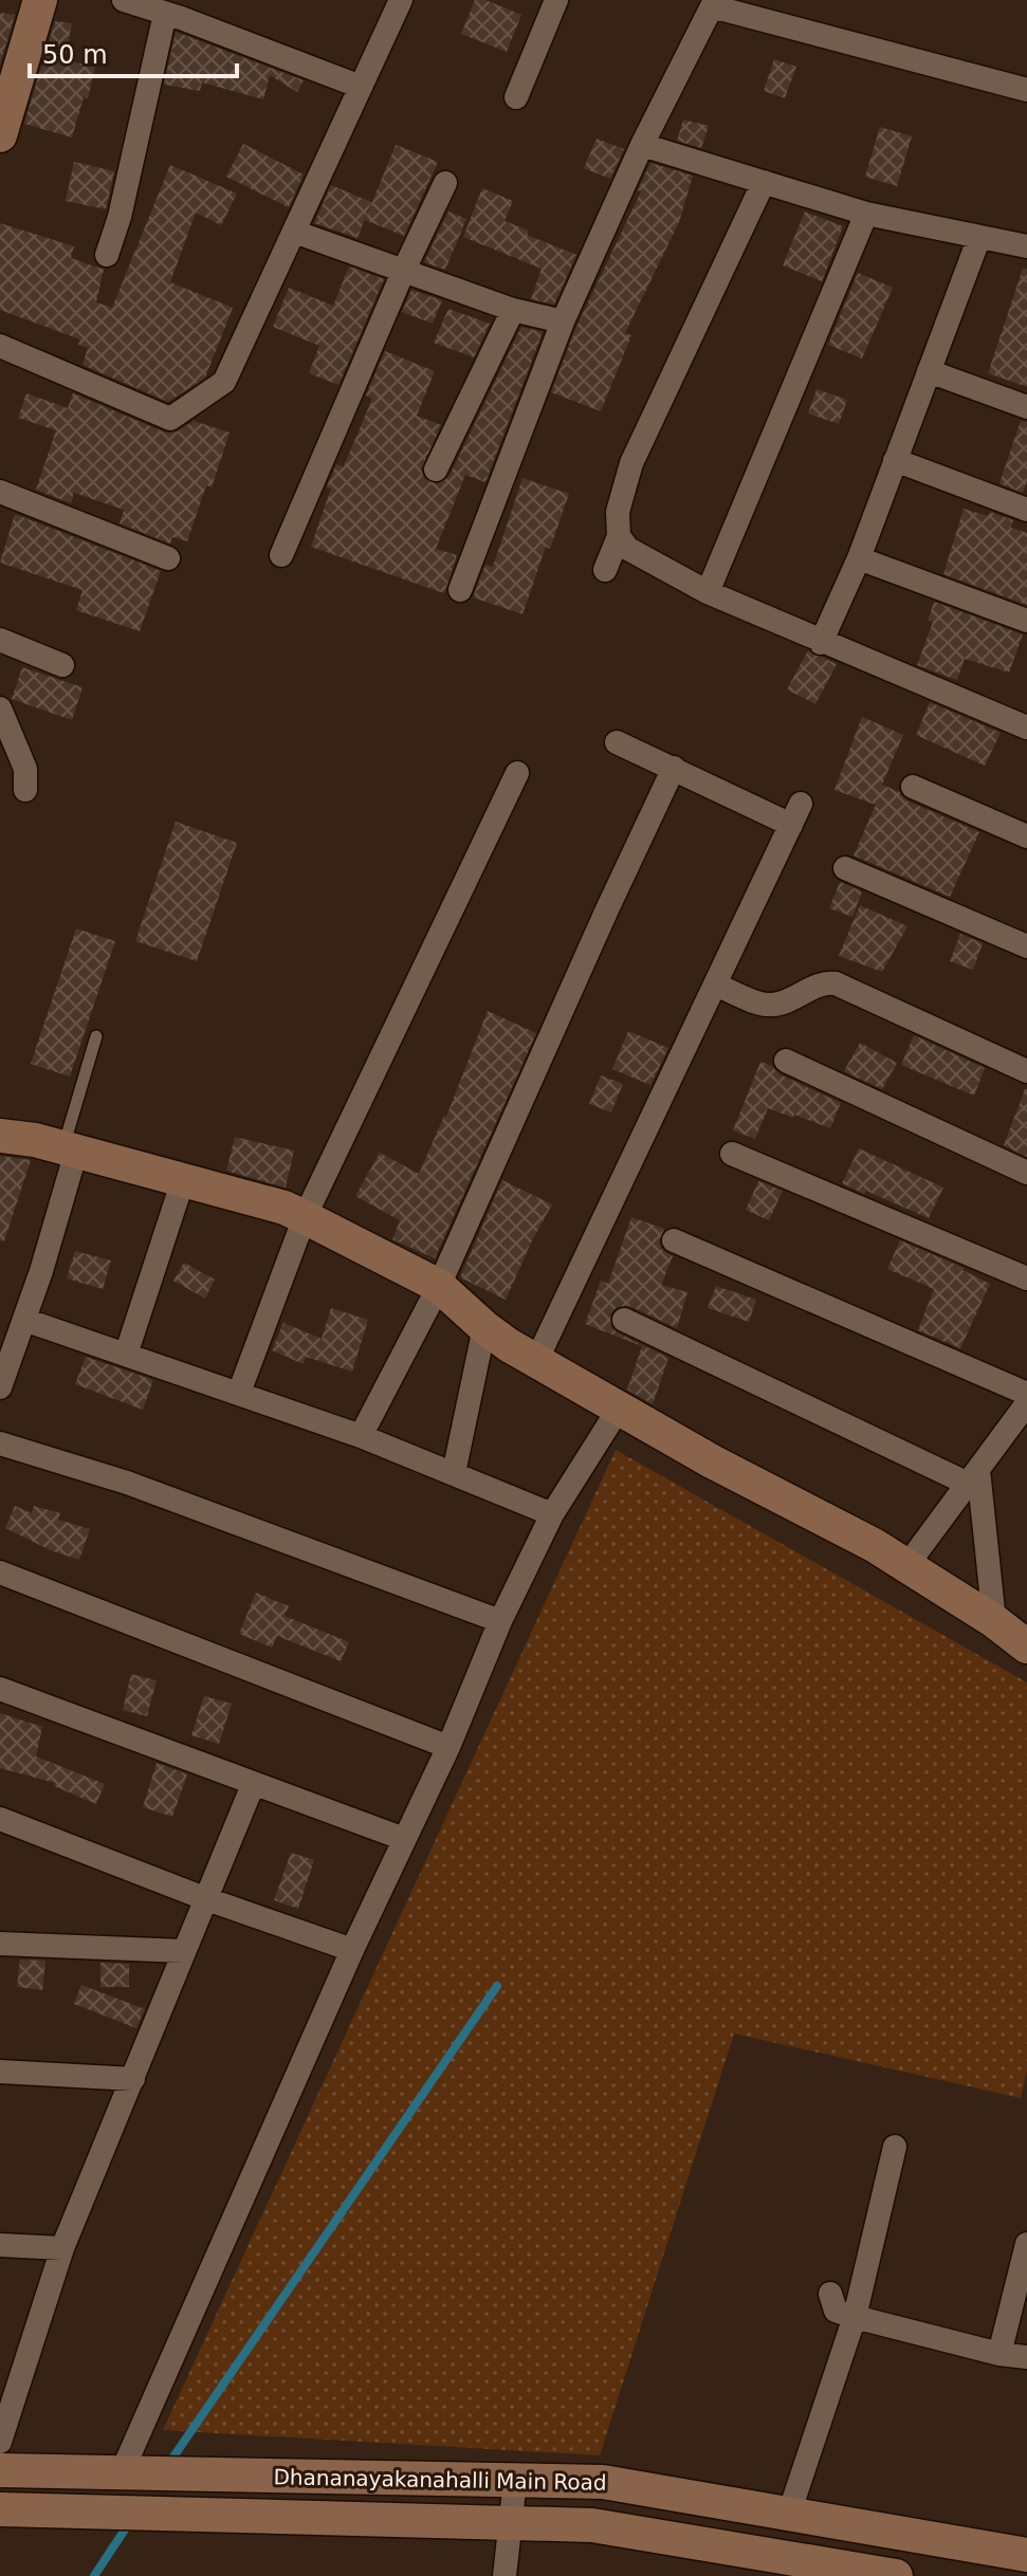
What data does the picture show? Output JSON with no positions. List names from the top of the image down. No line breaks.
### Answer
{"streets":{"street":["Dhananayakanahalli Main Road"]},"scale_bar":"50 m"}
